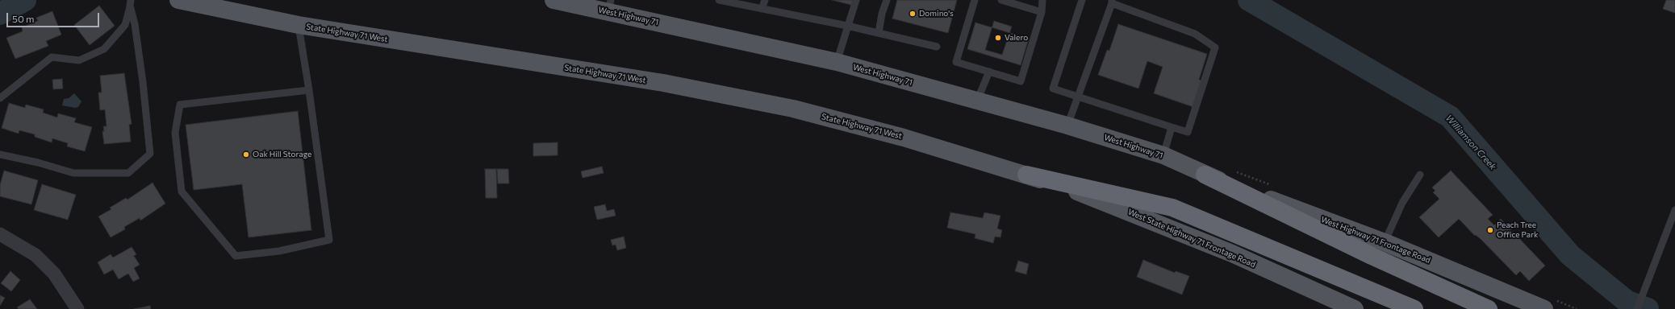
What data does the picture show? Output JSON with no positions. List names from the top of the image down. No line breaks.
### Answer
{"streets":{"main road":["West Highway 71","State Highway 71 West","West State Highway 71 Frontage Road","West Highway 71 Frontage Road"]},"crossings":[["West Highway 71","West Highway 71 Frontage Road"],["State Highway 71 West","West State Highway 71 Frontage Road"]],"water":["Williamson Creek"],"places":["Domino's","Valero","Oak Hill Storage","Peach Tree Office Park"],"scale_bar":"50 m"}
